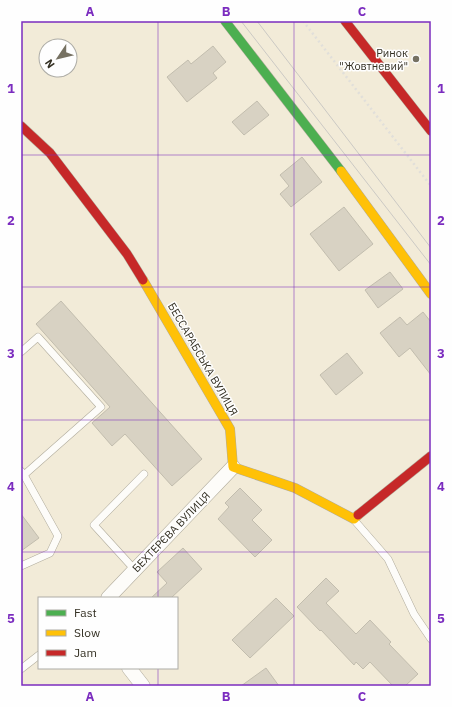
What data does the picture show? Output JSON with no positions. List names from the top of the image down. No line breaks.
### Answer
{"streets":{"street":["БЕССАРАБСЬКА ВУЛИЦЯ","БЕХТЕРЄВА ВУЛИЦЯ"]},"crossings":[["БЕССАРАБСЬКА ВУЛИЦЯ","БЕХТЕРЄВА ВУЛИЦЯ"]],"places":["Ринок \"Жовтневий\""],"legend":["Fast","Slow","Jam"],"north":"bottom left","grid":{"columns":["A","B","C"],"rows":["1","2","3","4","5"]}}
